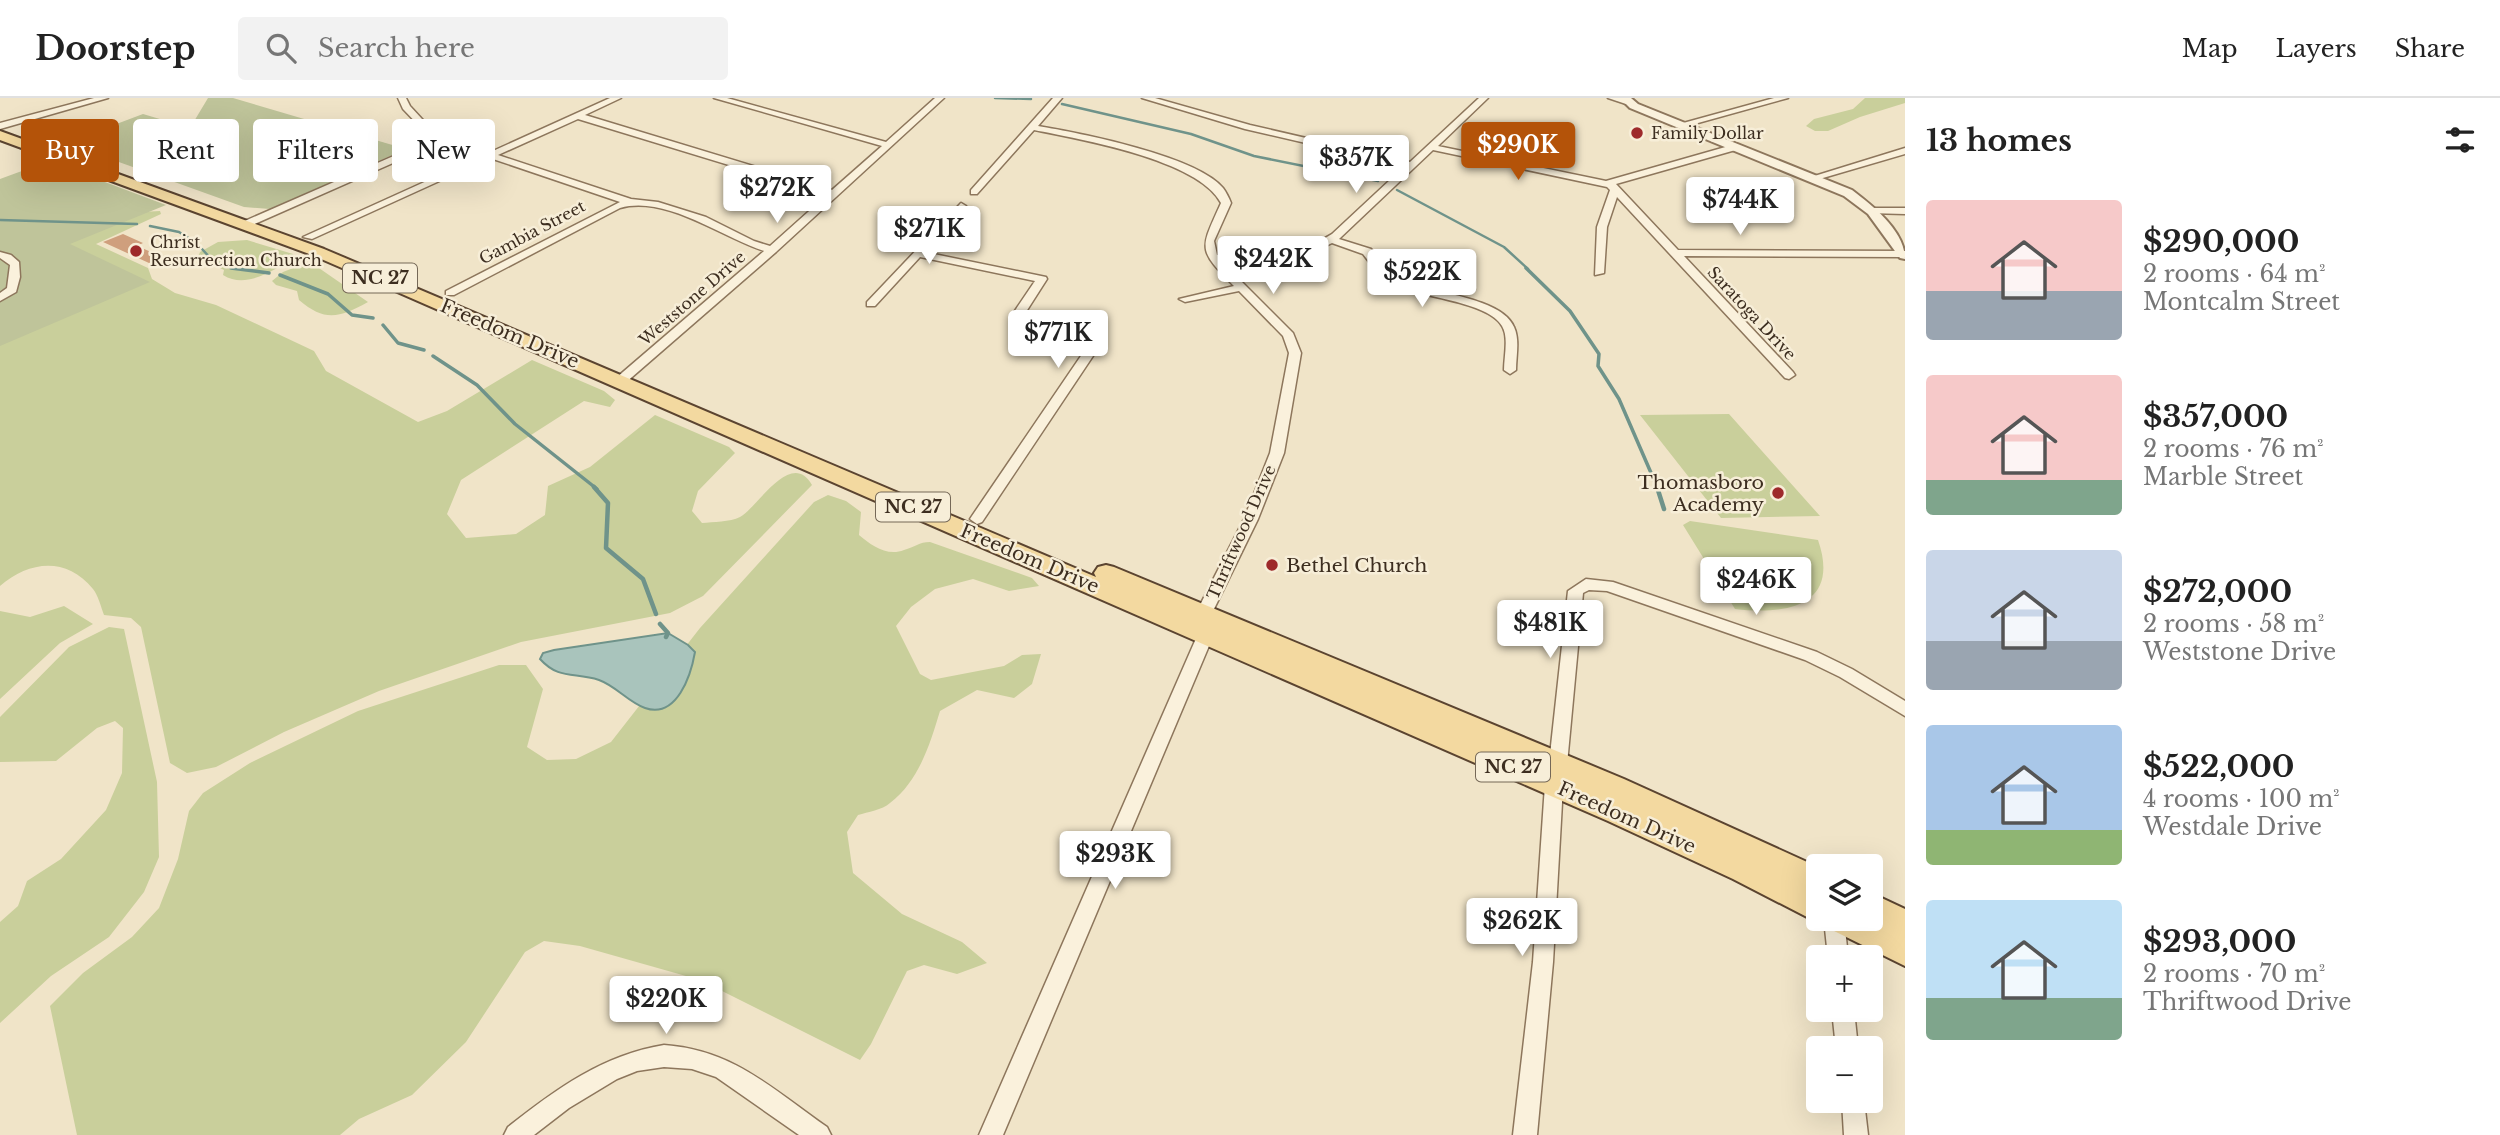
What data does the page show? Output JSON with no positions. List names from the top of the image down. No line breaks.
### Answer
{"streets":{"main road":["NC 27","Freedom Drive"],"street":["Gambia Street","Weststone Drive","Saratoga Drive","Thriftwood Drive"]},"crossings":[["Gambia Street","Freedom Drive"],["Weststone Drive","Freedom Drive"],["Freedom Drive","Thriftwood Drive"]],"places":["Family Dollar","Christ Resurrection Church","Thomasboro Academy","Bethel Church"],"page":{"header":"Doorstep","search":"Search here","nav":["Map","Layers","Share"],"heading":"13 homes","chip":["Buy","Rent","Filters","New"],"price":["$290K","$357K","$272K","$744K","$271K","$242K","$522K","$771K","$246K","$481K","$293K","$262K","$220K"],"list":[{"name":"$290,000","note":"2 rooms · 64 m² · Montcalm Street"},{"name":"$357,000","note":"2 rooms · 76 m² · Marble Street"},{"name":"$272,000","note":"2 rooms · 58 m² · Weststone Drive"},{"name":"$522,000","note":"4 rooms · 100 m² · Westdale Drive"},{"name":"$293,000","note":"2 rooms · 70 m² · Thriftwood Drive"}],"map_buttons":["+","−"]}}
